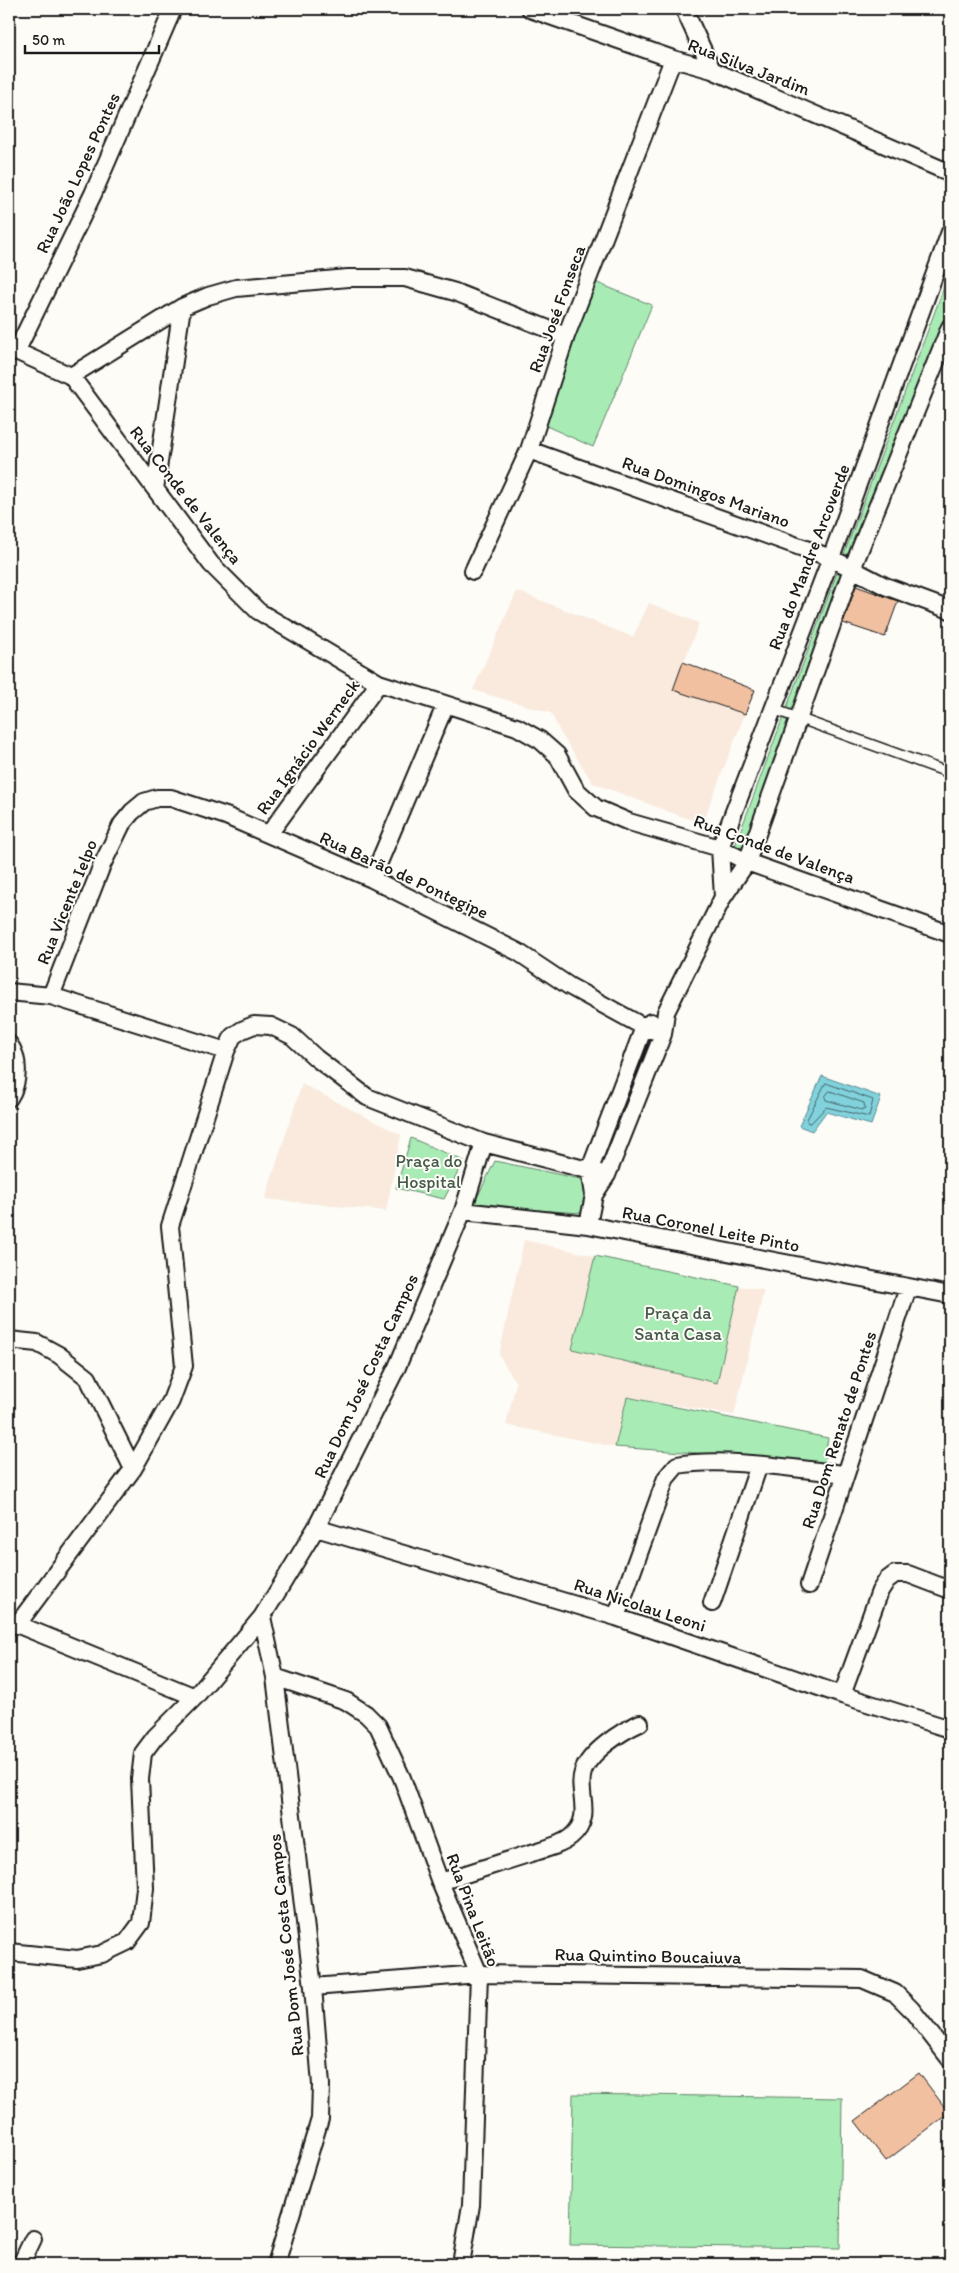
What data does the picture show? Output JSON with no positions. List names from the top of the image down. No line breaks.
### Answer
{"streets":{"street":["Rua Silva Jardim","Rua João Lopes Pontes","Rua José Fonseca","Rua Domingos Mariano","Rua Conde de Valença","Rua do Mandre Arcoverde","Rua Ignácio Werneck","Rua Barão de Pontegipe","Rua Vicente Ielpo","Rua Coronel Leite Pinto","Rua Dom José Costa Campos","Rua Dom Renato de Pontes","Rua Nicolau Leoni","Rua Pina Leitão","Rua Quintino Boucaiuva"]},"crossings":[["Rua Silva Jardim","Rua José Fonseca"],["Rua José Fonseca","Rua Domingos Mariano"],["Rua Domingos Mariano","Rua do Mandre Arcoverde"],["Rua Conde de Valença","Rua do Mandre Arcoverde"],["Rua Conde de Valença","Rua Ignácio Werneck"],["Rua do Mandre Arcoverde","Rua Barão de Pontegipe"],["Rua do Mandre Arcoverde","Rua Coronel Leite Pinto"],["Rua Ignácio Werneck","Rua Barão de Pontegipe"],["Rua Barão de Pontegipe","Rua Vicente Ielpo"],["Rua Coronel Leite Pinto","Rua Dom José Costa Campos"],["Rua Coronel Leite Pinto","Rua Dom Renato de Pontes"],["Rua Dom José Costa Campos","Rua Nicolau Leoni"],["Rua Dom José Costa Campos","Rua Pina Leitão"],["Rua Dom José Costa Campos","Rua Quintino Boucaiuva"],["Rua Pina Leitão","Rua Quintino Boucaiuva"]],"parks":["Praça do Hospital","Praça da Santa Casa"],"scale_bar":"50 m"}
